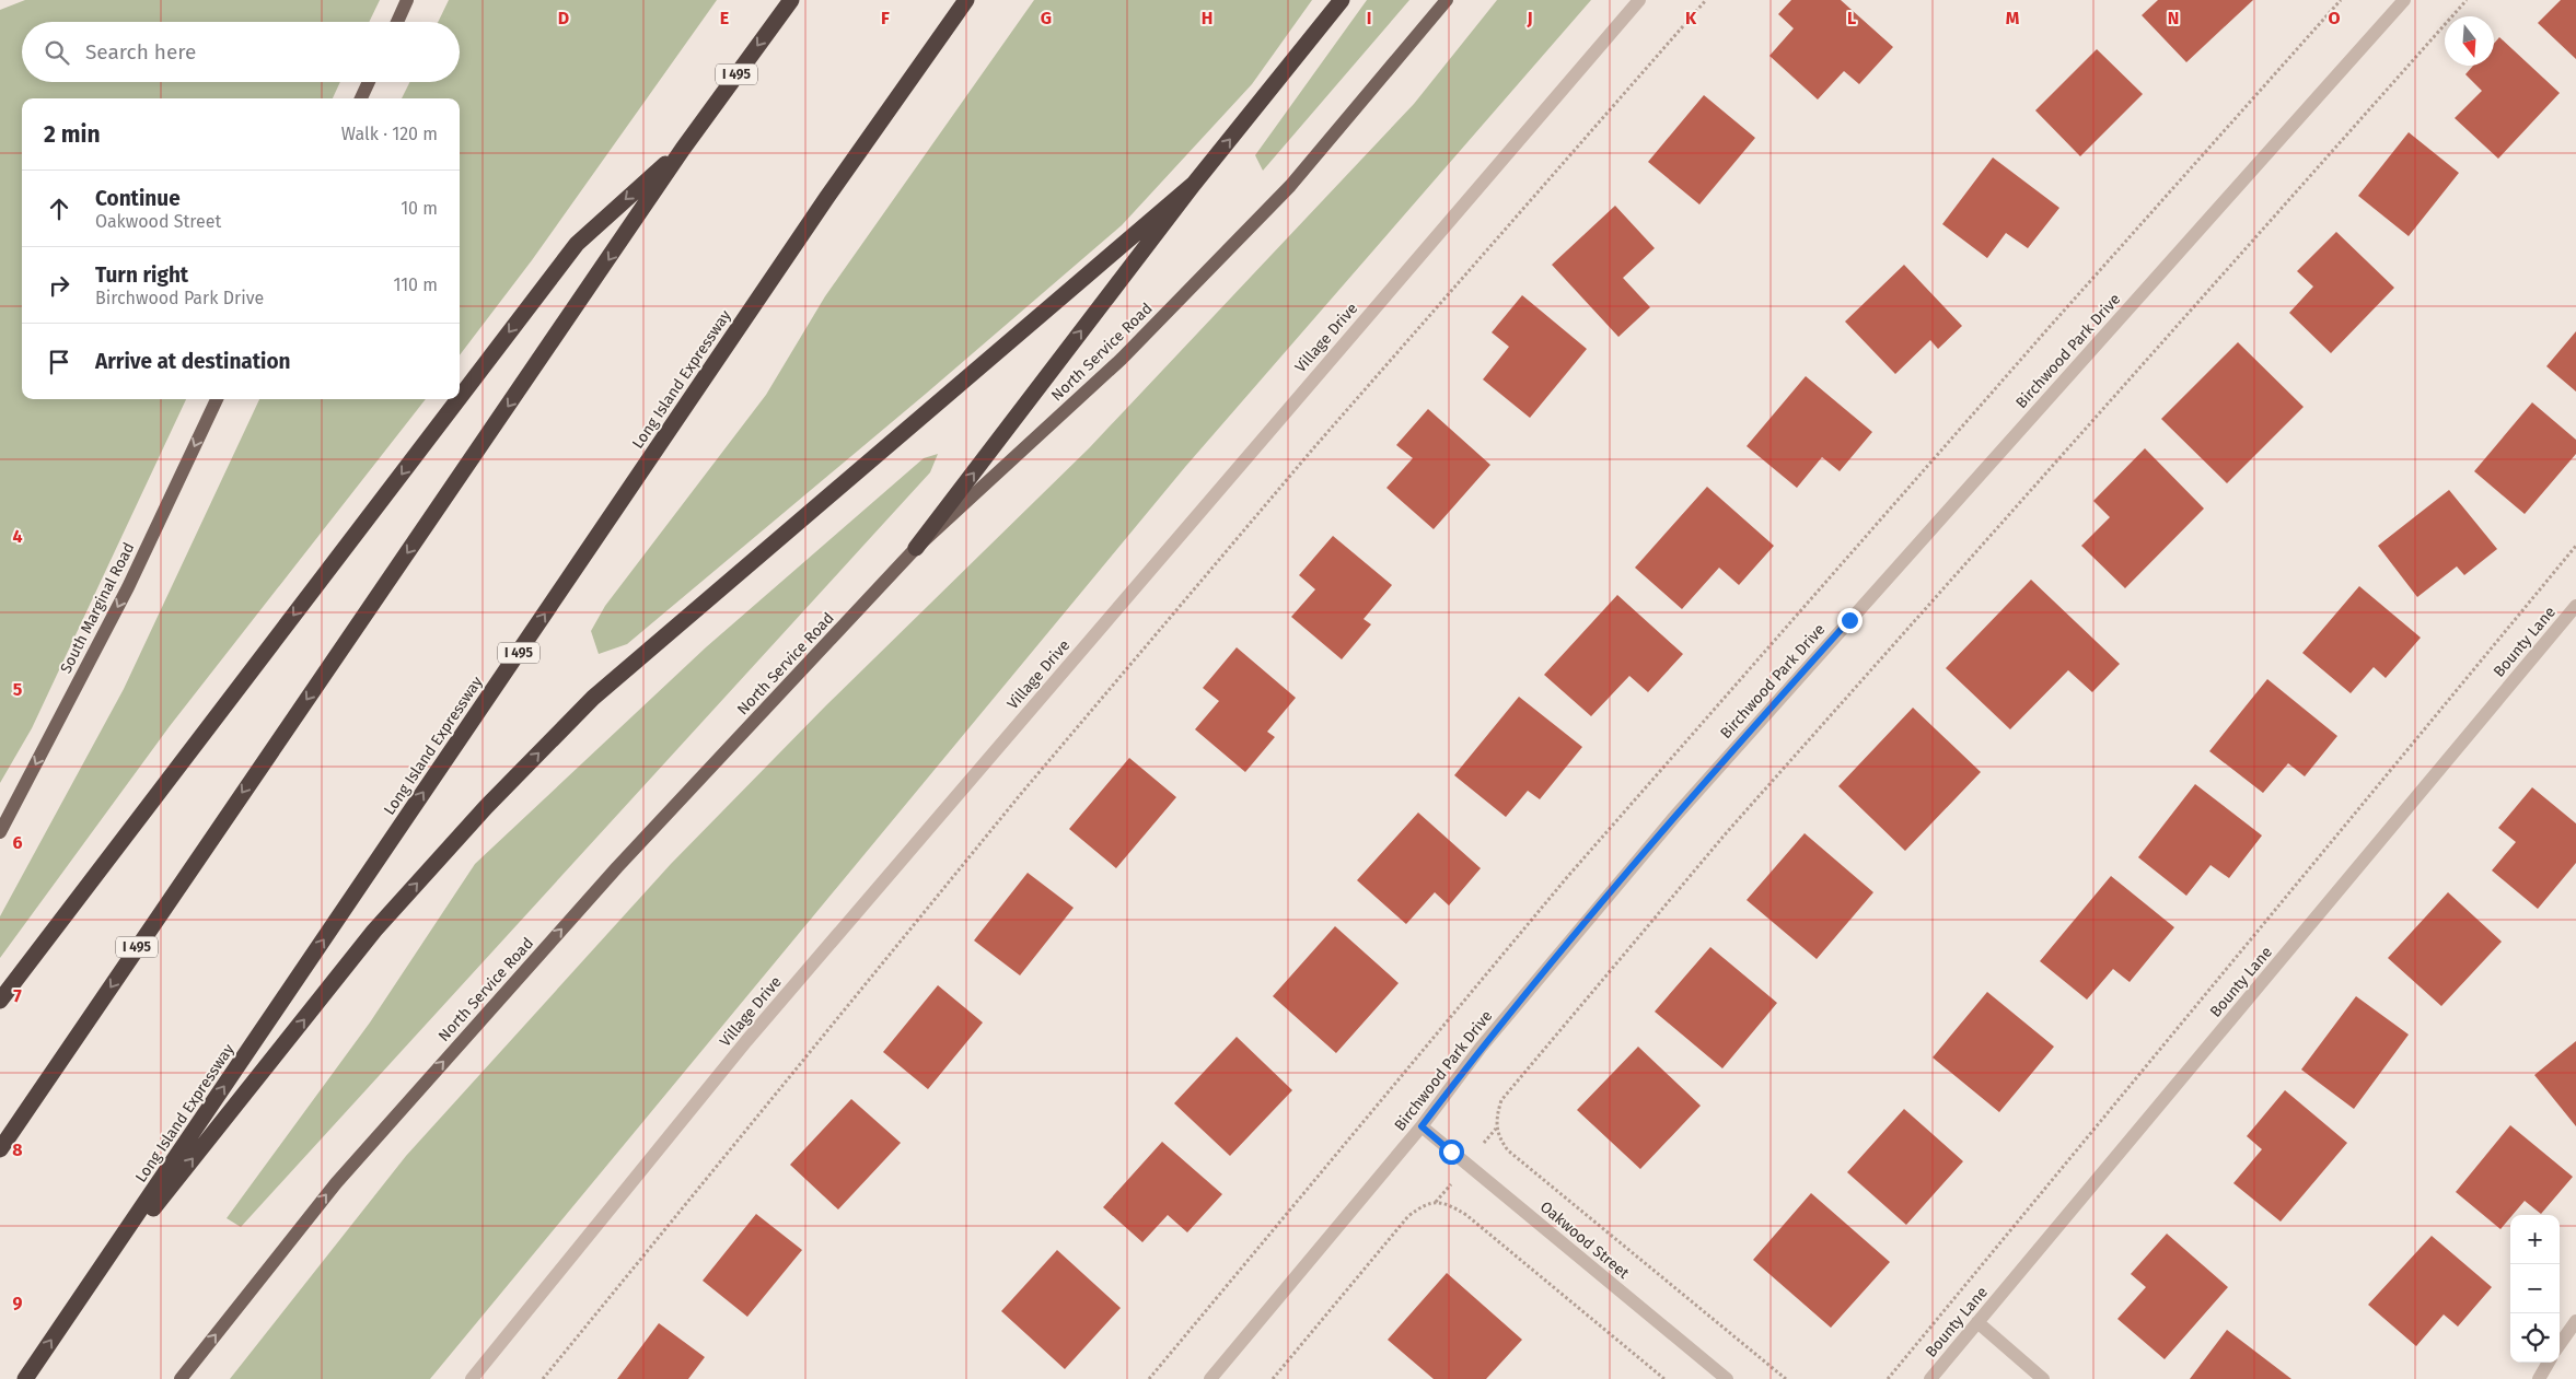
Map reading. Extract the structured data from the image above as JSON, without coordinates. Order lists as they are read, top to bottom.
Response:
{
  "streets": {
    "highway": ["I 495", "Long Island Expressway"],
    "main road": ["North Service Road", "South Marginal Road"],
    "street": [
      "Village Drive",
      "Birchwood Park Drive",
      "Bounty Lane",
      "Oakwood Street"
    ]
  },
  "crossings": [
    ["Birchwood Park Drive", "Oakwood Street"]
  ],
  "one_way": ["North Service Road", "South Marginal Road"],
  "north": "bottom",
  "page": {
    "search": "Search here",
    "heading": ["2 min", "Walk · 120 m"],
    "list": [
      ["Continue", "Oakwood Street", "10 m"],
      ["Turn right", "Birchwood Park Drive", "110 m"],
      "Arrive at destination"
    ],
    "map_buttons": ["+", "−"]
  },
  "grid": {
    "columns": [
      "D",
      "E",
      "F",
      "G",
      "H",
      "I",
      "J",
      "K",
      "L",
      "M",
      "N",
      "O"
    ],
    "rows": [
      "4",
      "5",
      "6",
      "7",
      "8",
      "9"
    ]
  }
}
